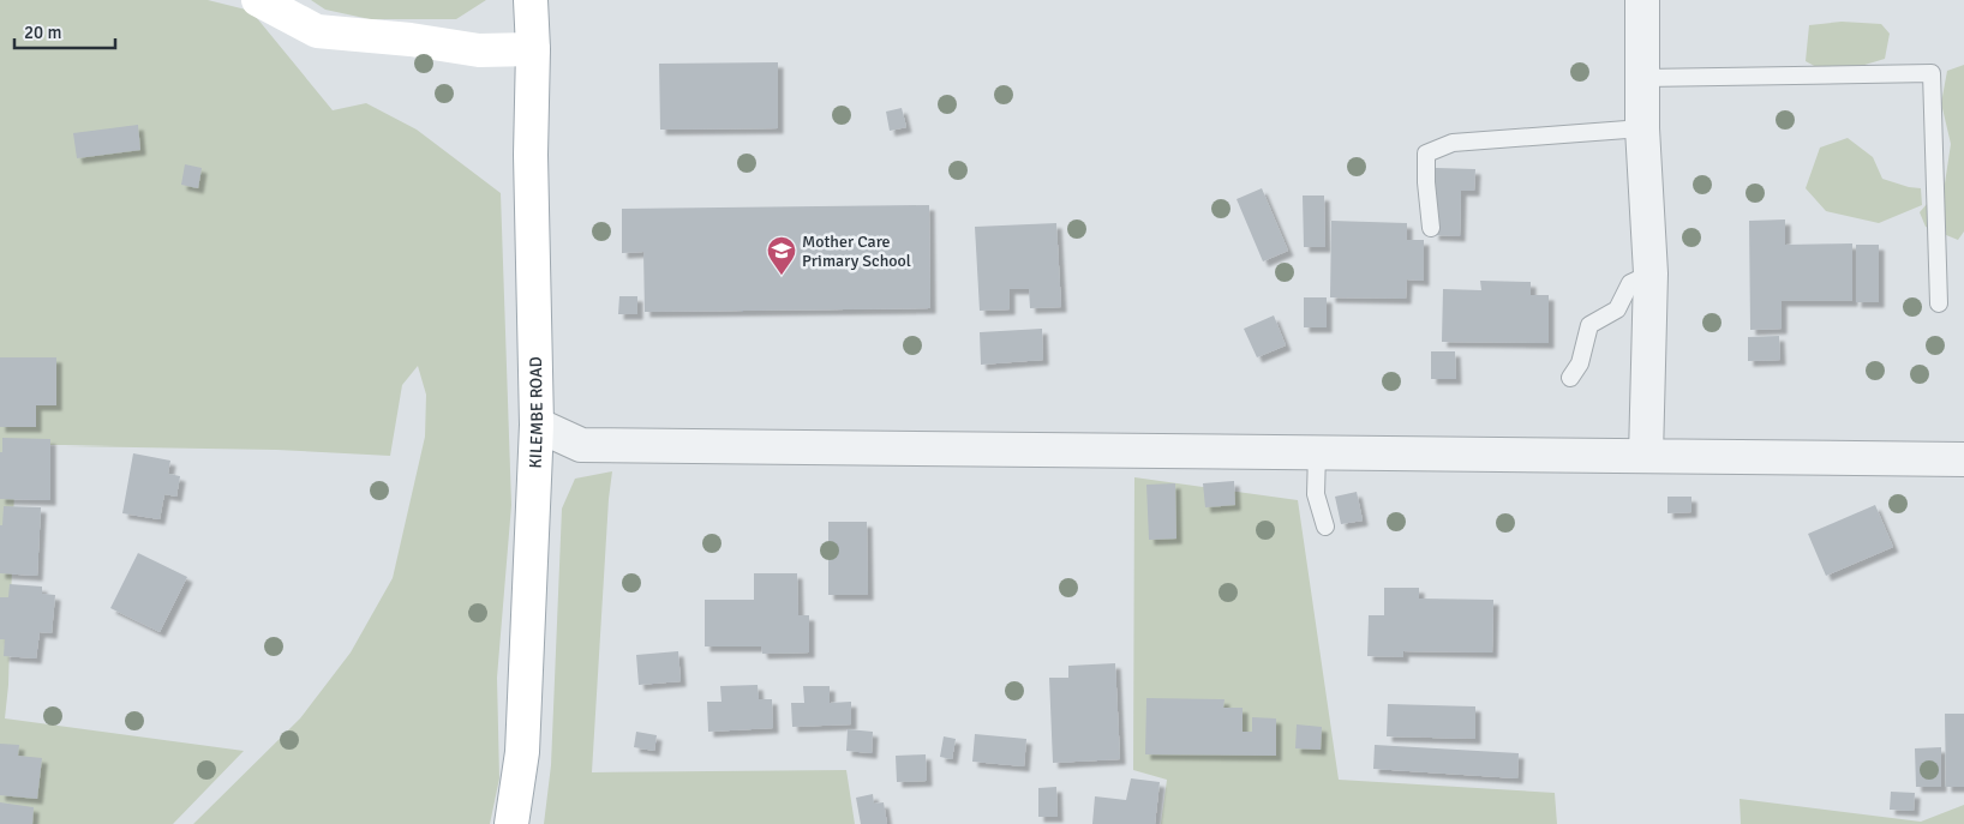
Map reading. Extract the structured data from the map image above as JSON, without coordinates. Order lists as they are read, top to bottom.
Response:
{
  "streets": {
    "main road": ["KILEMBE ROAD"]
  },
  "places": {
    "school or university": ["Mother Care Primary School"]
  },
  "scale_bar": "20 m"
}
